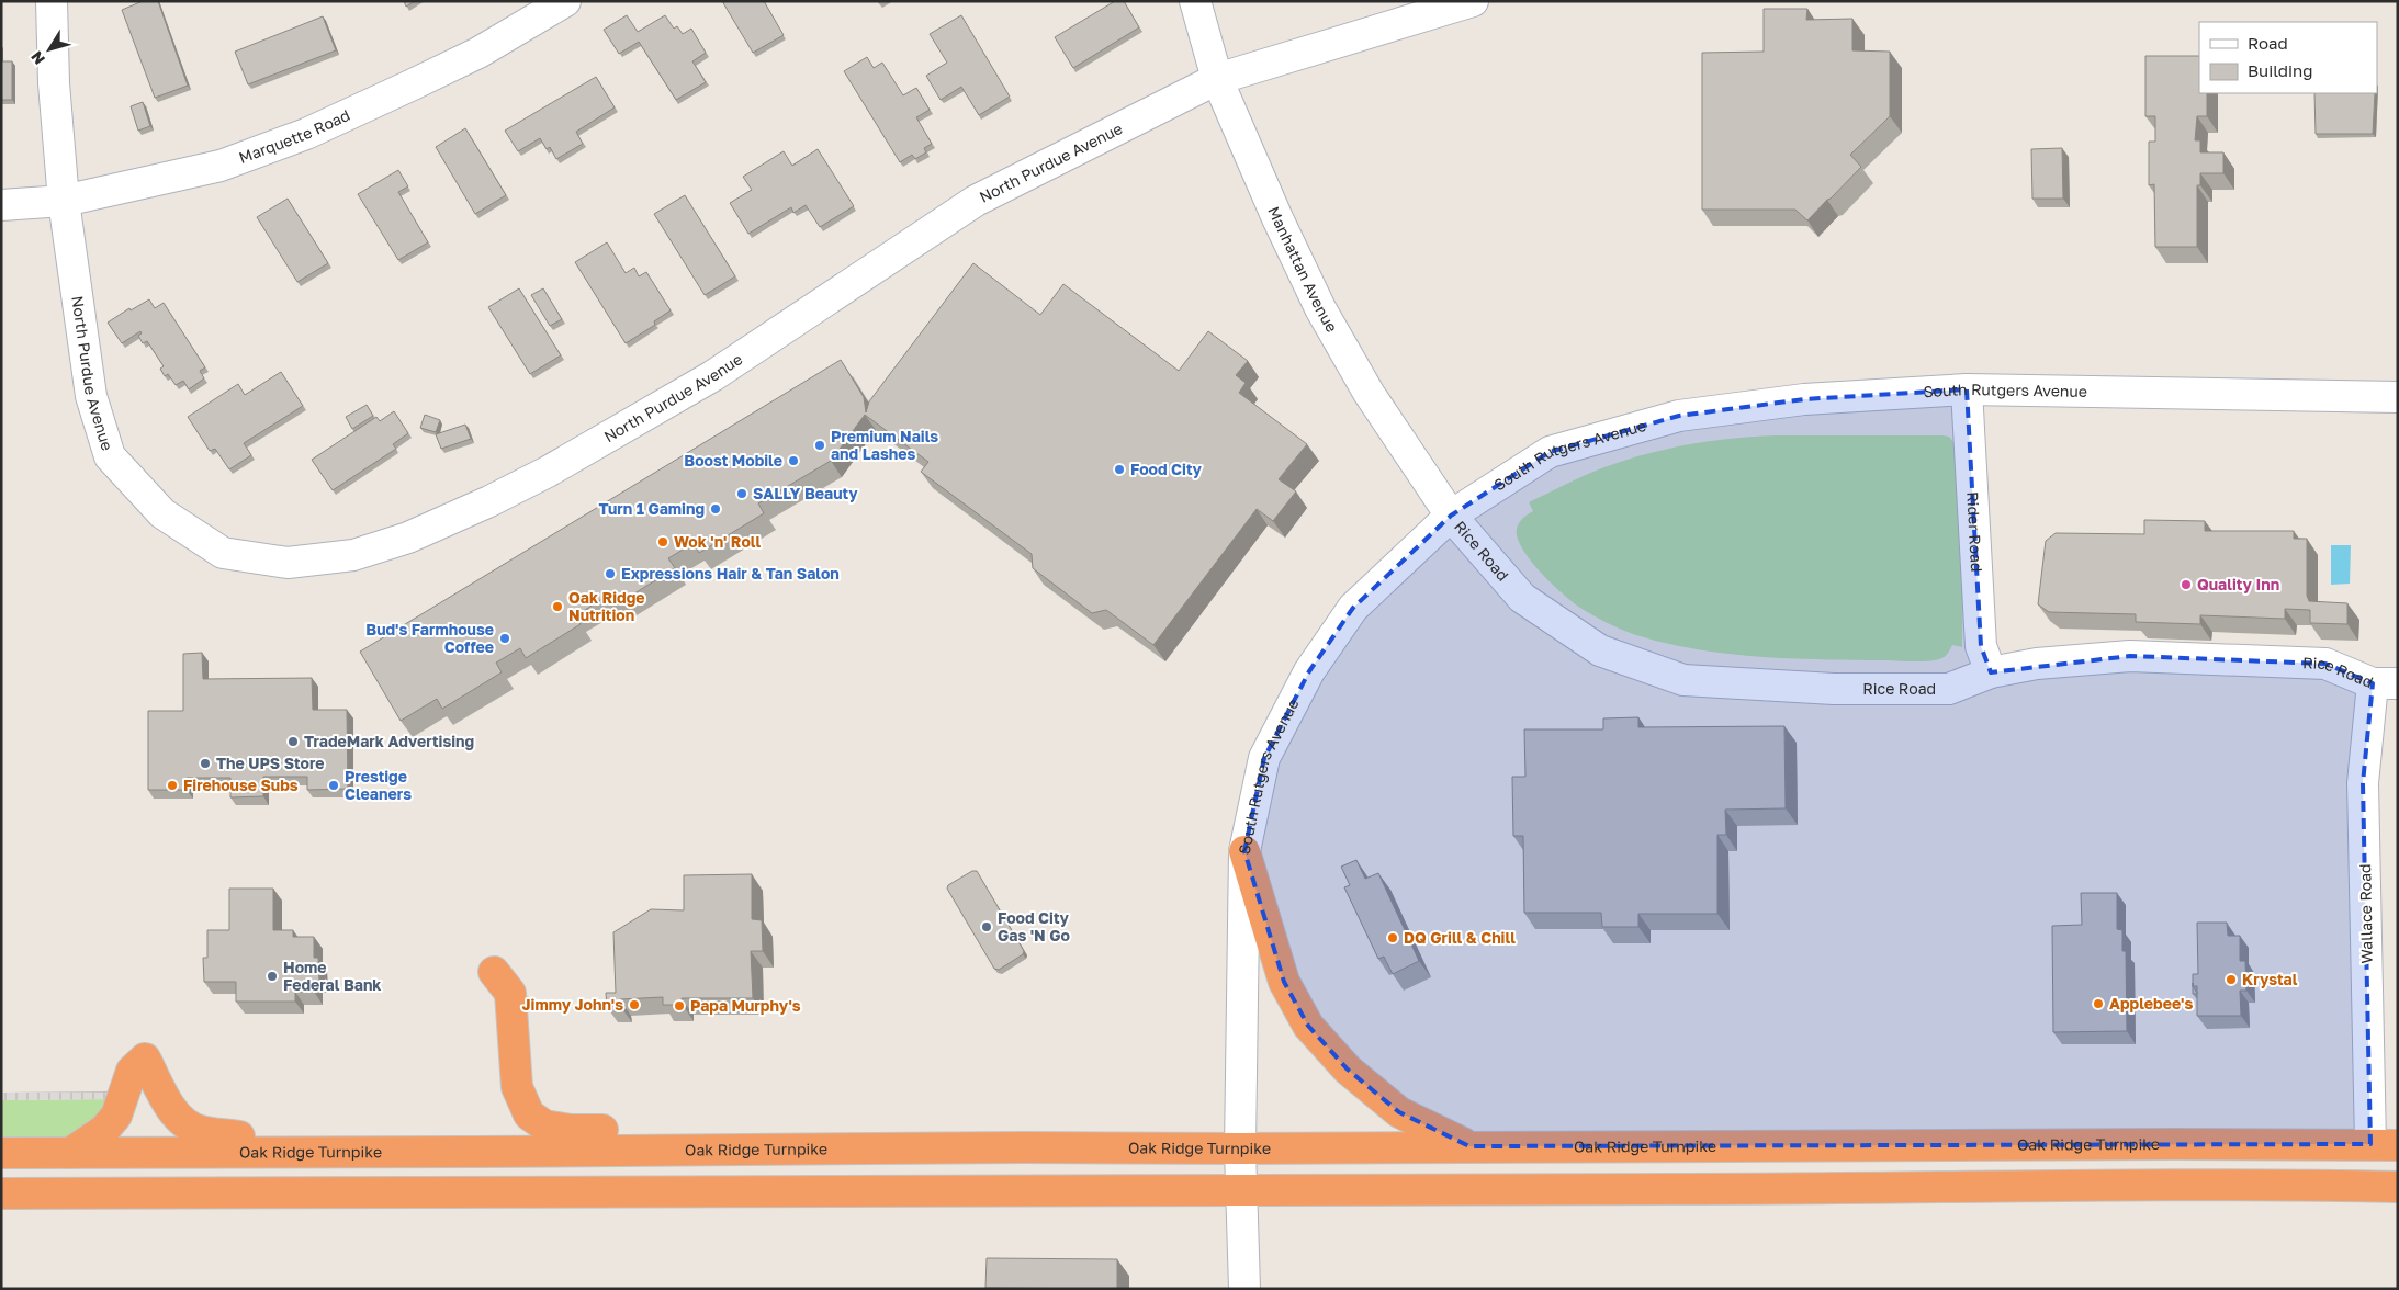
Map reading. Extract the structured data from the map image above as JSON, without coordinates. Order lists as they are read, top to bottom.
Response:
{
  "streets": {
    "highway": ["Oak Ridge Turnpike"],
    "street": [
      "Marquette Road",
      "North Purdue Avenue",
      "Manhattan Avenue",
      "South Rutgers Avenue",
      "Rider Road",
      "Rice Road",
      "Wallace Road"
    ]
  },
  "crossings": [
    ["Marquette Road", "North Purdue Avenue"],
    ["North Purdue Avenue", "Manhattan Avenue"],
    ["Manhattan Avenue", "South Rutgers Avenue"],
    ["Manhattan Avenue", "Rice Road"],
    ["South Rutgers Avenue", "Rider Road"],
    ["South Rutgers Avenue", "Rice Road"],
    ["South Rutgers Avenue", "Oak Ridge Turnpike"],
    ["Rider Road", "Rice Road"],
    ["Rice Road", "Wallace Road"],
    ["Wallace Road", "Oak Ridge Turnpike"]
  ],
  "places": [
    "Premium Nails and Lashes",
    "Boost Mobile",
    "Food City",
    "SALLY Beauty",
    "Turn 1 Gaming",
    "Wok 'n' Roll",
    "Expressions Hair & Tan Salon",
    "Quality Inn",
    "Oak Ridge Nutrition",
    "Bud's Farmhouse Coffee",
    "TradeMark Advertising",
    "The UPS Store",
    "Firehouse Subs",
    "Prestige Cleaners",
    "Food City Gas 'N Go",
    "DQ Grill & Chill",
    "Home Federal Bank",
    "Krystal",
    "Applebee's",
    "Jimmy John's",
    "Papa Murphy's"
  ],
  "legend": ["Road", "Building"],
  "north": "bottom left"
}
